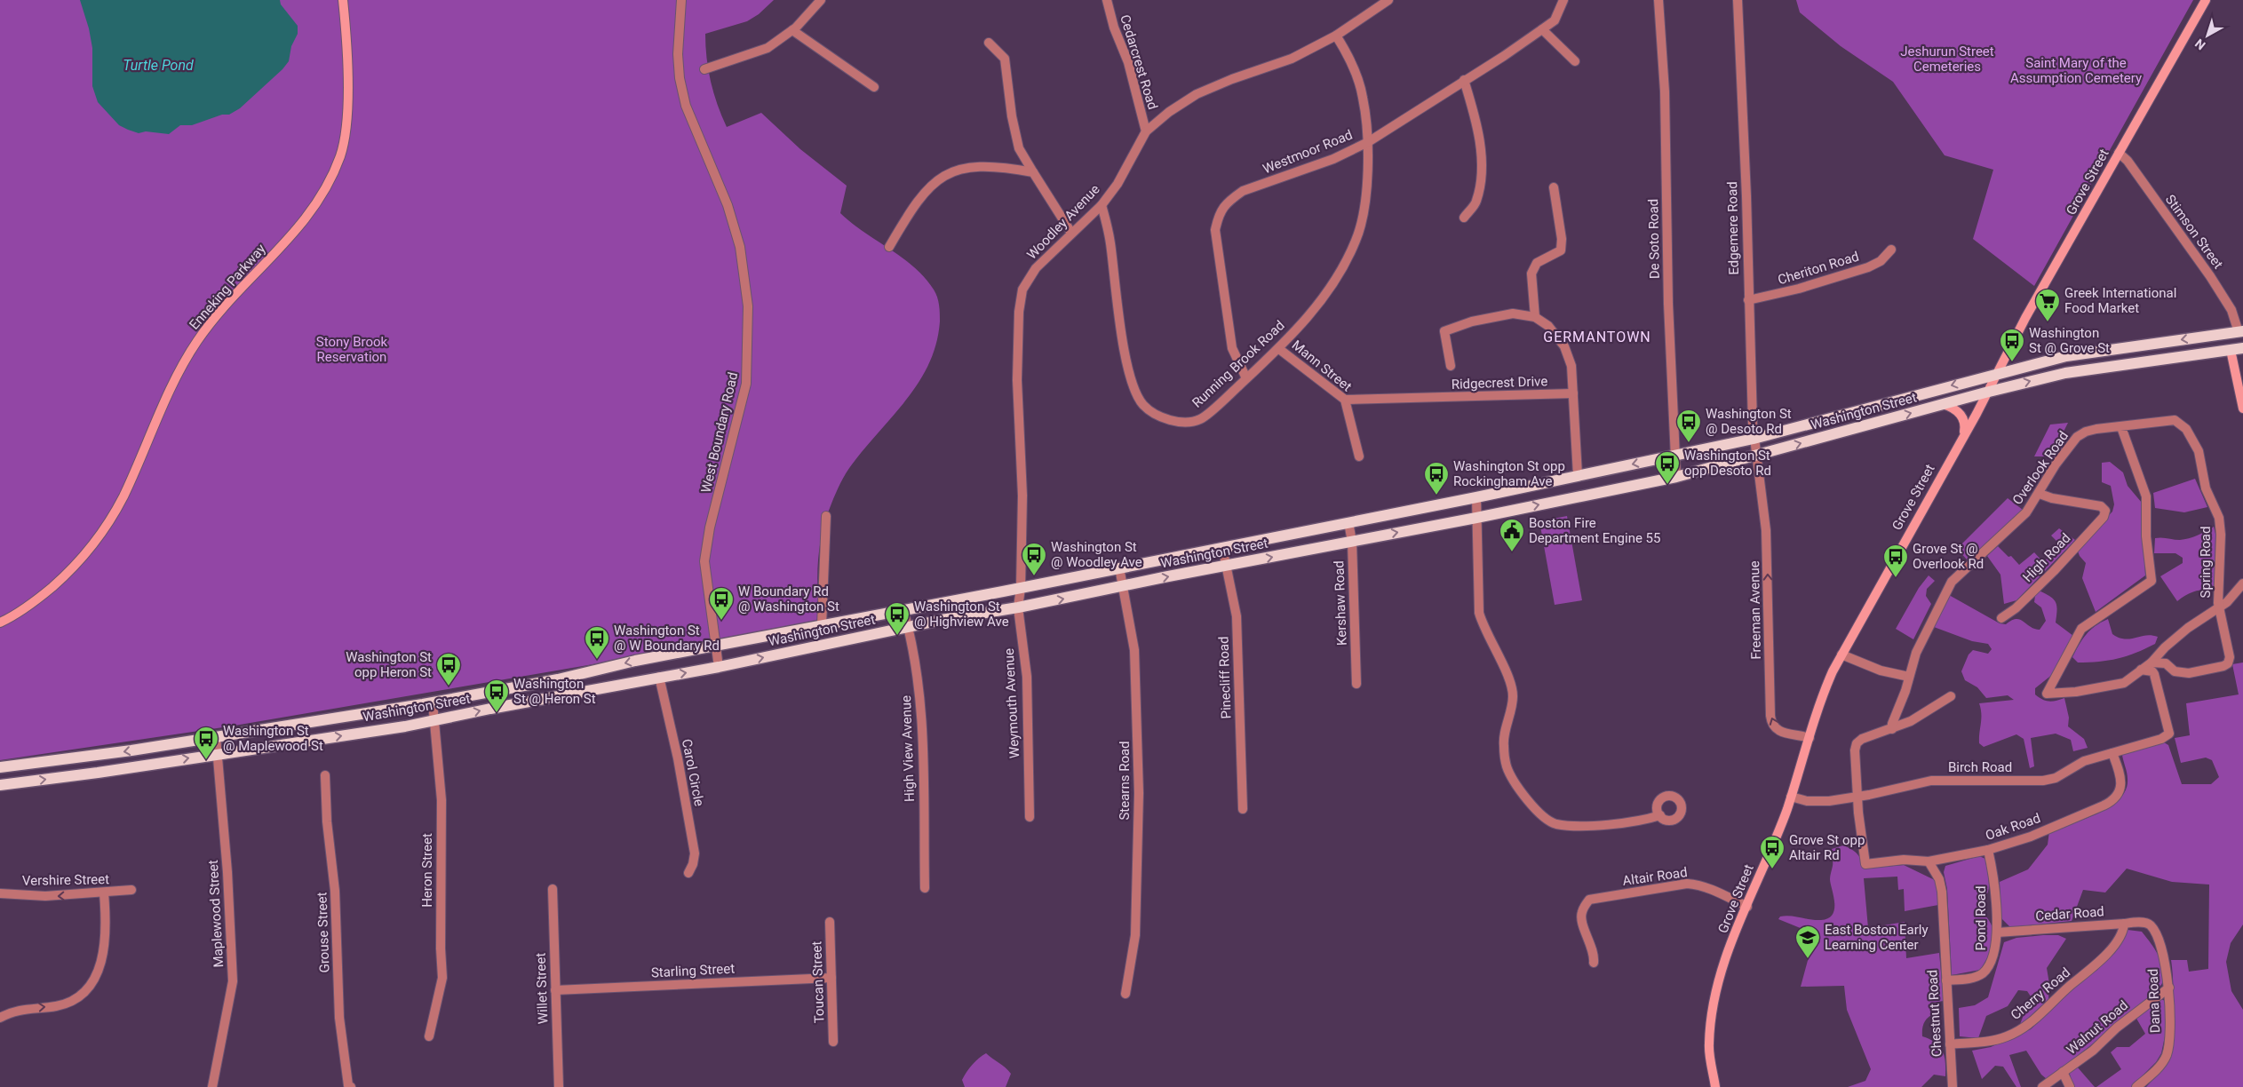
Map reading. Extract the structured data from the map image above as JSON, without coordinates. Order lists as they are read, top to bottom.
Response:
{
  "streets": {
    "main road": ["Grove Street", "Enneking Parkway", "Washington Street"],
    "street": [
      "Cedarcrest Road",
      "Westmoor Road",
      "Woodley Avenue",
      "Edgemere Road",
      "Stimson Street",
      "De Soto Road",
      "Cheriton Road",
      "Running Brook Road",
      "Mann Street",
      "Ridgecrest Drive",
      "West Boundary Road",
      "Overlook Road",
      "High Road",
      "Spring Road",
      "Kershaw Road",
      "Freeman Avenue",
      "Pinecliff Road",
      "Weymouth Avenue",
      "High View Avenue",
      "Birch Road",
      "Carol Circle",
      "Stearns Road",
      "Oak Road",
      "Heron Street",
      "Altair Road",
      "Vershire Street",
      "Maplewood Street",
      "Cedar Road",
      "Pond Road",
      "Grouse Street",
      "Starling Street",
      "Toucan Street",
      "Willet Street",
      "Cherry Road",
      "Dana Road",
      "Chestnut Road",
      "Walnut Road"
    ]
  },
  "crossings": [
    ["Cedarcrest Road", "Woodley Avenue"],
    ["Westmoor Road", "Running Brook Road"],
    ["Grove Street", "Stimson Street"],
    ["Grove Street", "Washington Street"],
    ["Grove Street", "Freeman Avenue"],
    ["Grove Street", "Birch Road"],
    ["Grove Street", "Altair Road"],
    ["Woodley Avenue", "Running Brook Road"],
    ["Woodley Avenue", "Washington Street"],
    ["Woodley Avenue", "Weymouth Avenue"],
    ["Edgemere Road", "Cheriton Road"],
    ["Edgemere Road", "Washington Street"],
    ["Edgemere Road", "Freeman Avenue"],
    ["Stimson Street", "Washington Street"],
    ["De Soto Road", "Washington Street"],
    ["Running Brook Road", "Mann Street"],
    ["Mann Street", "Ridgecrest Drive"],
    ["Washington Street", "West Boundary Road"],
    ["Washington Street", "Kershaw Road"],
    ["Washington Street", "Freeman Avenue"],
    ["Washington Street", "Pinecliff Road"],
    ["Washington Street", "Weymouth Avenue"],
    ["Washington Street", "High View Avenue"],
    ["Washington Street", "Carol Circle"],
    ["Washington Street", "Stearns Road"],
    ["Washington Street", "Heron Street"],
    ["Washington Street", "Maplewood Street"],
    ["Overlook Road", "High Road"],
    ["Overlook Road", "Spring Road"],
    ["Birch Road", "Oak Road"],
    ["Oak Road", "Pond Road"],
    ["Oak Road", "Chestnut Road"],
    ["Cedar Road", "Pond Road"],
    ["Cedar Road", "Cherry Road"],
    ["Cedar Road", "Dana Road"],
    ["Pond Road", "Chestnut Road"],
    ["Starling Street", "Toucan Street"],
    ["Starling Street", "Willet Street"],
    ["Cherry Road", "Chestnut Road"],
    ["Dana Road", "Walnut Road"]
  ],
  "one_way": ["Freeman Avenue", "Vershire Street"],
  "districts": ["GERMANTOWN"],
  "water": ["Turtle Pond"],
  "parks": ["Jeshurun Street Cemeteries", "Saint Mary of the Assumption Cemetery", "Stony Brook Reservation"],
  "places": {
    "supermarket": ["Greek International Food Market"],
    "bus stop": [
      "Washington St @ Grove St",
      "Washington St @ Desoto Rd",
      "Washington St opp Desoto Rd",
      "Washington St opp Rockingham Ave",
      "Washington St @ Woodley Ave",
      "Grove St @ Overlook Rd",
      "W Boundary Rd @ Washington St",
      "Washington St @ Highview Ave",
      "Washington St @ W Boundary Rd",
      "Washington St opp Heron St",
      "Washington St @ Heron St",
      "Washington St @ Maplewood St",
      "Grove St opp Altair Rd"
    ],
    "public building": ["Boston Fire Department Engine 55"],
    "school or university": ["East Boston Early Learning Center"]
  },
  "north": "bottom left"
}
